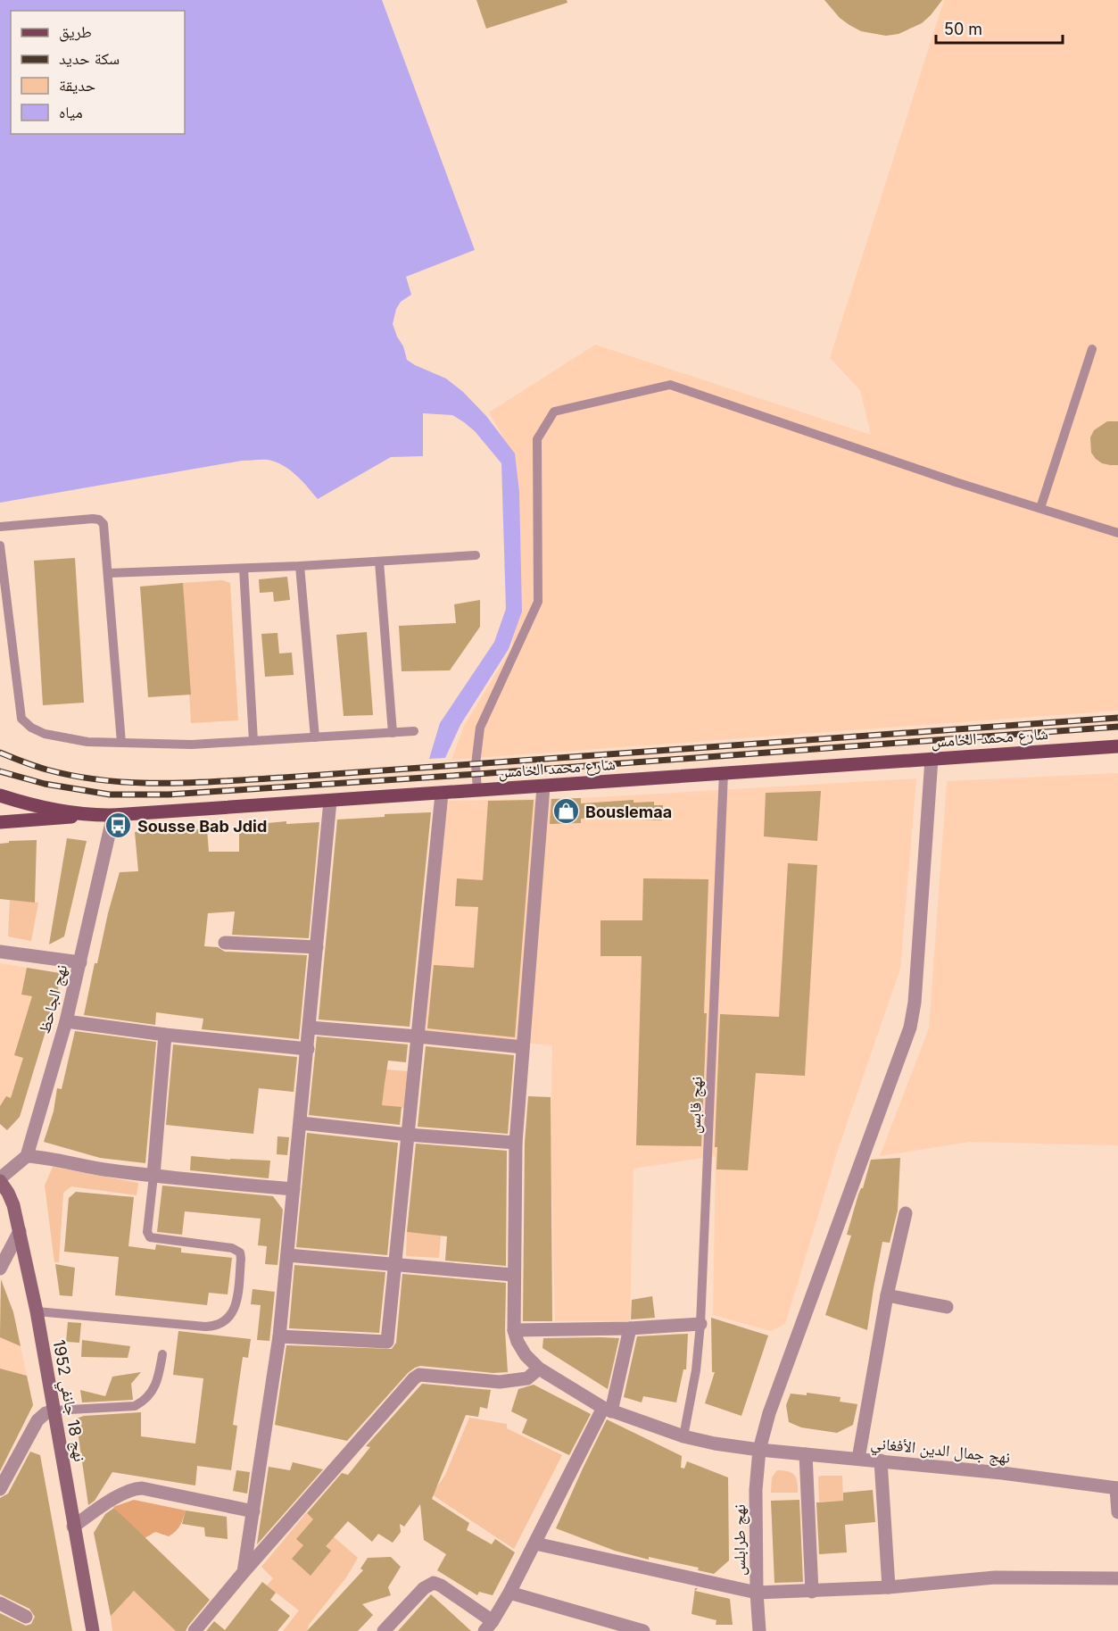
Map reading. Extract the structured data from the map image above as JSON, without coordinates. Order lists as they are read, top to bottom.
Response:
{
  "streets": {
    "main road": ["شارع محمد الخامس", "نهج 18 جانفي 1952"],
    "street": ["نهج الجاحظ", "نهج جمال الدين الأفغاني", "نهج طرابلس"],
    "lane": ["نهج قابس"]
  },
  "crossings": [
    ["شارع محمد الخامس", "نهج الجاحظ"],
    ["شارع محمد الخامس", "نهج قابس"],
    ["شارع محمد الخامس", "نهج طرابلس"],
    ["نهج قابس", "نهج جمال الدين الأفغاني"],
    ["نهج جمال الدين الأفغاني", "نهج طرابلس"]
  ],
  "places": {
    "shop": ["Bouslemaa"],
    "bus stop": ["Sousse Bab Jdid"]
  },
  "legend": [
    "طريق",
    "سكة حديد",
    "حديقة",
    "مياه"
  ],
  "scale_bar": "50 m"
}
